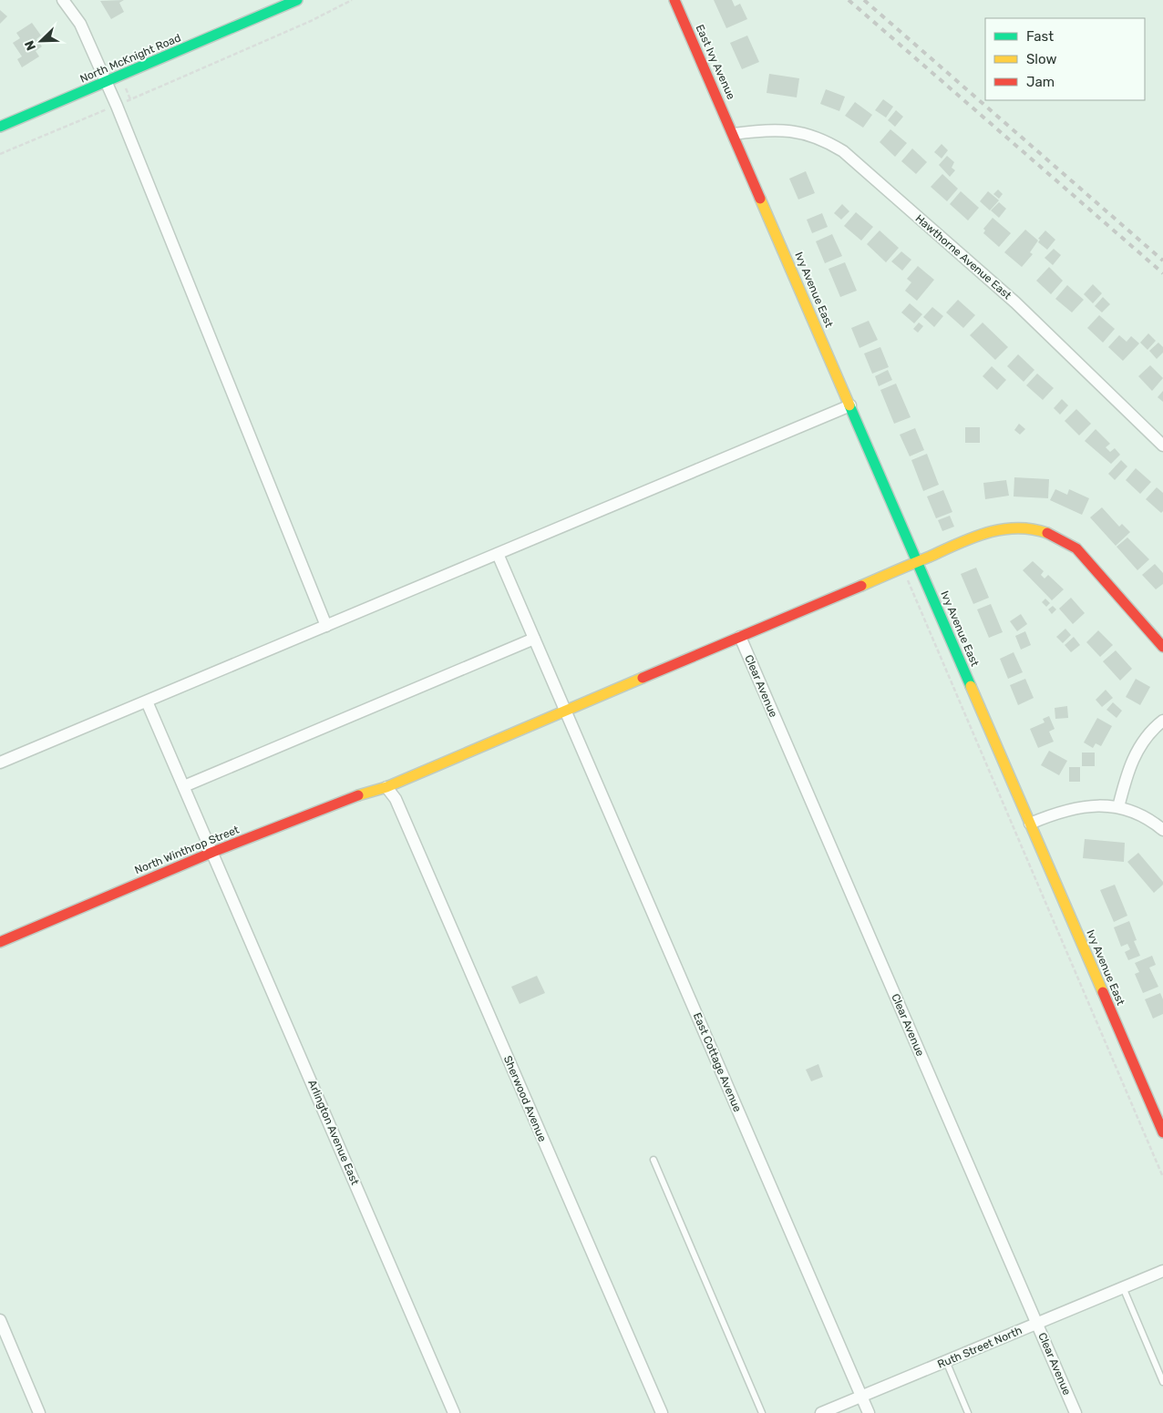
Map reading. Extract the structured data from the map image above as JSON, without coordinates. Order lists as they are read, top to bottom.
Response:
{
  "streets": {
    "street": [
      "North McKnight Road",
      "East Ivy Avenue",
      "Hawthorne Avenue East",
      "Ivy Avenue East",
      "Clear Avenue",
      "North Winthrop Street",
      "East Cottage Avenue",
      "Sherwood Avenue",
      "Arlington Avenue East",
      "Ruth Street North"
    ]
  },
  "crossings": [
    ["East Ivy Avenue", "Hawthorne Avenue East"],
    ["East Ivy Avenue", "Ivy Avenue East"],
    ["Hawthorne Avenue East", "Ivy Avenue East"],
    ["Ivy Avenue East", "North Winthrop Street"],
    ["Clear Avenue", "North Winthrop Street"],
    ["Clear Avenue", "Ruth Street North"],
    ["North Winthrop Street", "East Cottage Avenue"],
    ["North Winthrop Street", "Sherwood Avenue"],
    ["North Winthrop Street", "Arlington Avenue East"],
    ["East Cottage Avenue", "Ruth Street North"]
  ],
  "legend": ["Fast", "Slow", "Jam"],
  "north": "bottom left"
}
